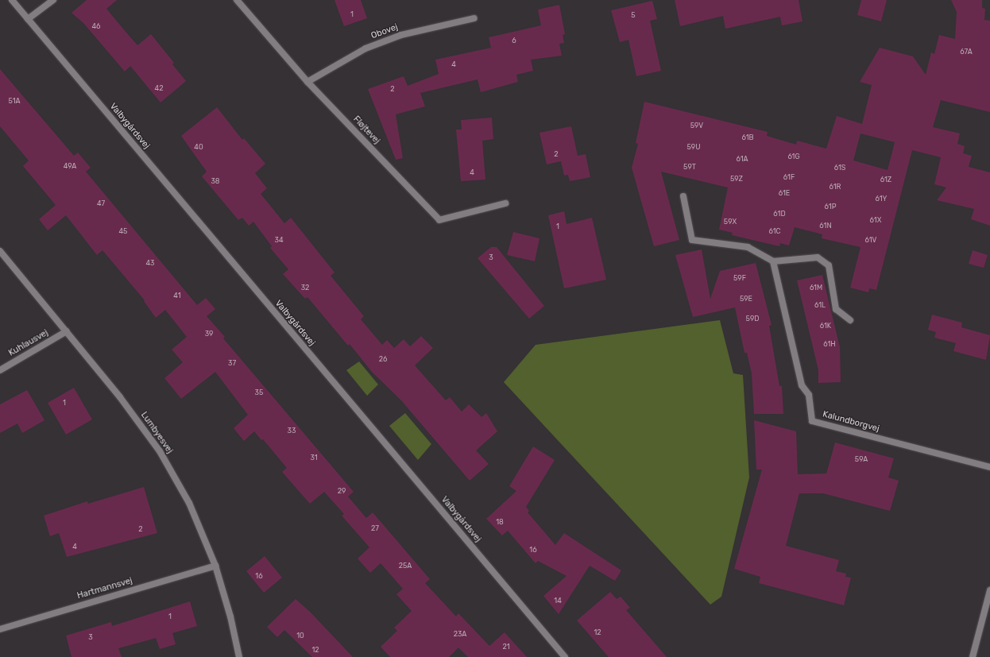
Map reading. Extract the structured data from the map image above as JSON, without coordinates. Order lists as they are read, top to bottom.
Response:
{
  "streets": {
    "street": [
      "Obovej",
      "Valbygårdsvej",
      "Fløjtevej",
      "Kuhlausvej",
      "Kalundborgvej",
      "Lumbyesvej",
      "Hartmannsvej"
    ]
  },
  "crossings": [
    ["Obovej", "Fløjtevej"],
    ["Kuhlausvej", "Lumbyesvej"],
    ["Lumbyesvej", "Hartmannsvej"]
  ],
  "house_numbers": [
    "1",
    "5",
    "46",
    "6",
    "67A",
    "4",
    "42",
    "2",
    "51A",
    "59V",
    "61B",
    "40",
    "59U",
    "2",
    "61G",
    "61A",
    "49A",
    "59T",
    "61S",
    "4",
    "61F",
    "59Z",
    "61Z",
    "38",
    "61R",
    "61E",
    "61Y",
    "47",
    "61P",
    "61D",
    "61X",
    "59X",
    "61N",
    "1",
    "45",
    "61C",
    "34",
    "61V",
    "3",
    "43",
    "59F",
    "32",
    "61M",
    "41",
    "59E",
    "61L",
    "59D",
    "61K",
    "39",
    "61H",
    "26",
    "37",
    "35",
    "1",
    "33",
    "31",
    "59A",
    "29",
    "18",
    "27",
    "2",
    "4",
    "16",
    "25A",
    "16",
    "14",
    "1",
    "12",
    "23A",
    "10",
    "3",
    "21",
    "12"
  ]
}
